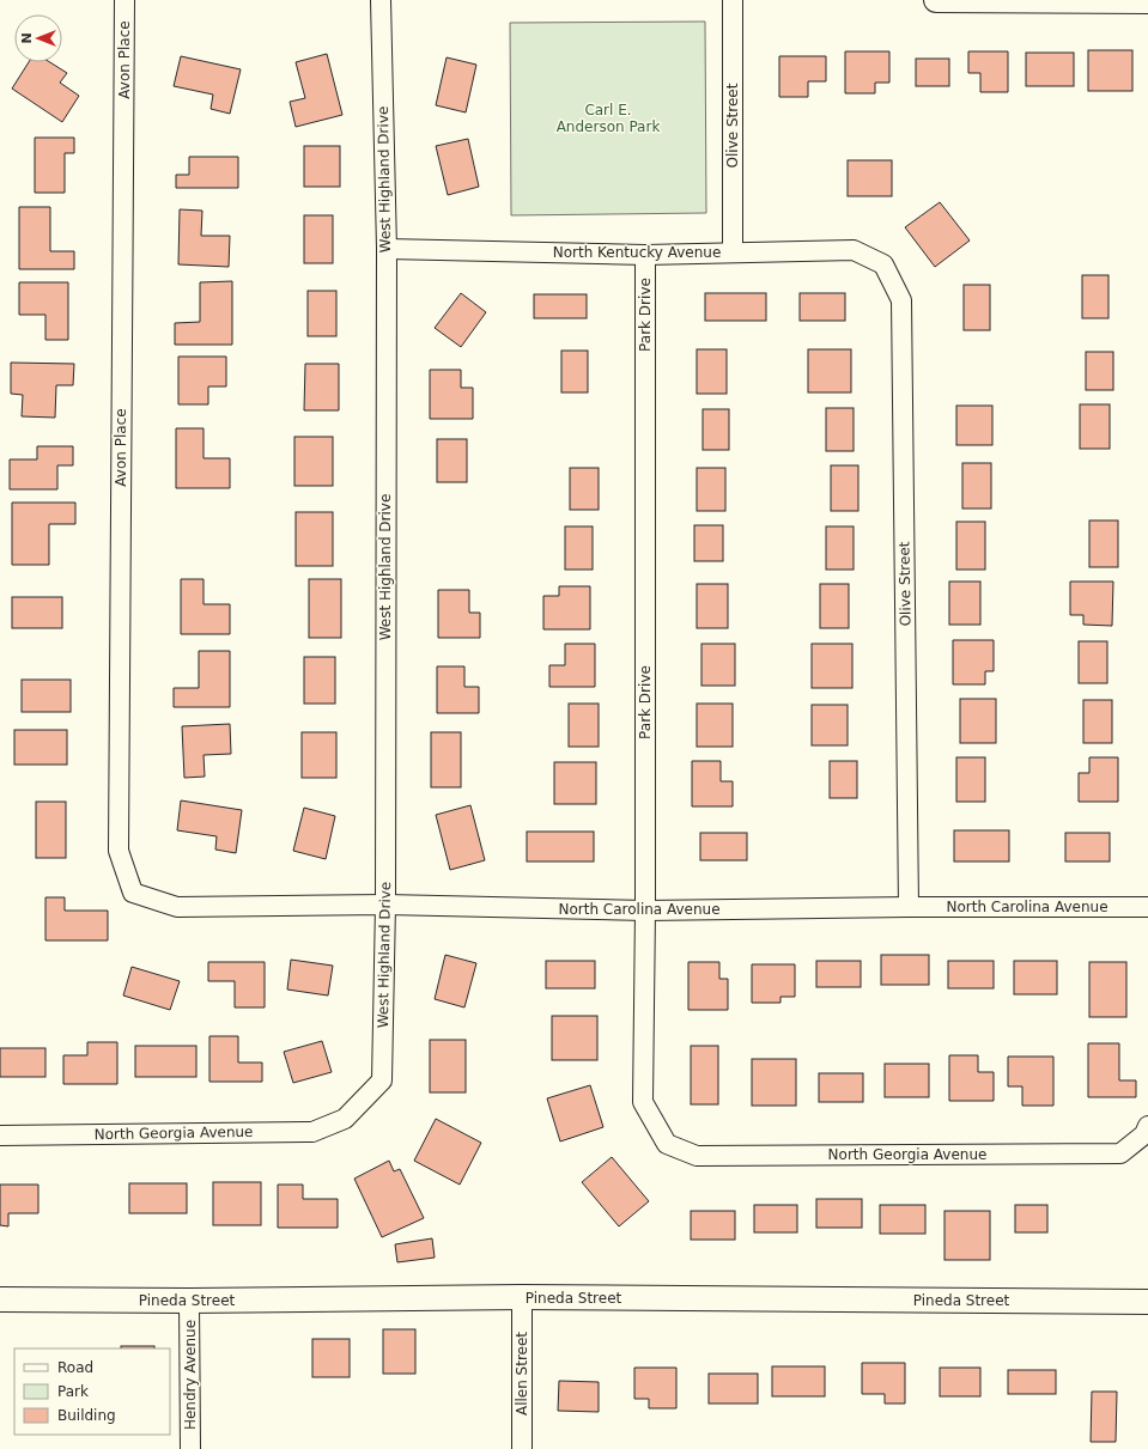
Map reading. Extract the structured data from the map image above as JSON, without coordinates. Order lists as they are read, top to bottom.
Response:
{
  "streets": {
    "street": [
      "Avon Place",
      "Olive Street",
      "West Highland Drive",
      "North Kentucky Avenue",
      "Park Drive",
      "North Carolina Avenue",
      "North Georgia Avenue",
      "Pineda Street",
      "Allen Street",
      "Hendry Avenue"
    ]
  },
  "crossings": [
    ["Avon Place", "North Carolina Avenue"],
    ["Olive Street", "North Kentucky Avenue"],
    ["Olive Street", "North Carolina Avenue"],
    ["West Highland Drive", "North Kentucky Avenue"],
    ["West Highland Drive", "North Carolina Avenue"],
    ["West Highland Drive", "North Georgia Avenue"],
    ["North Kentucky Avenue", "Park Drive"],
    ["Park Drive", "North Carolina Avenue"],
    ["Park Drive", "North Georgia Avenue"],
    ["Pineda Street", "Allen Street"],
    ["Pineda Street", "Hendry Avenue"]
  ],
  "parks": ["Carl E. Anderson Park"],
  "legend": ["Road", "Park", "Building"],
  "north": "left"
}
